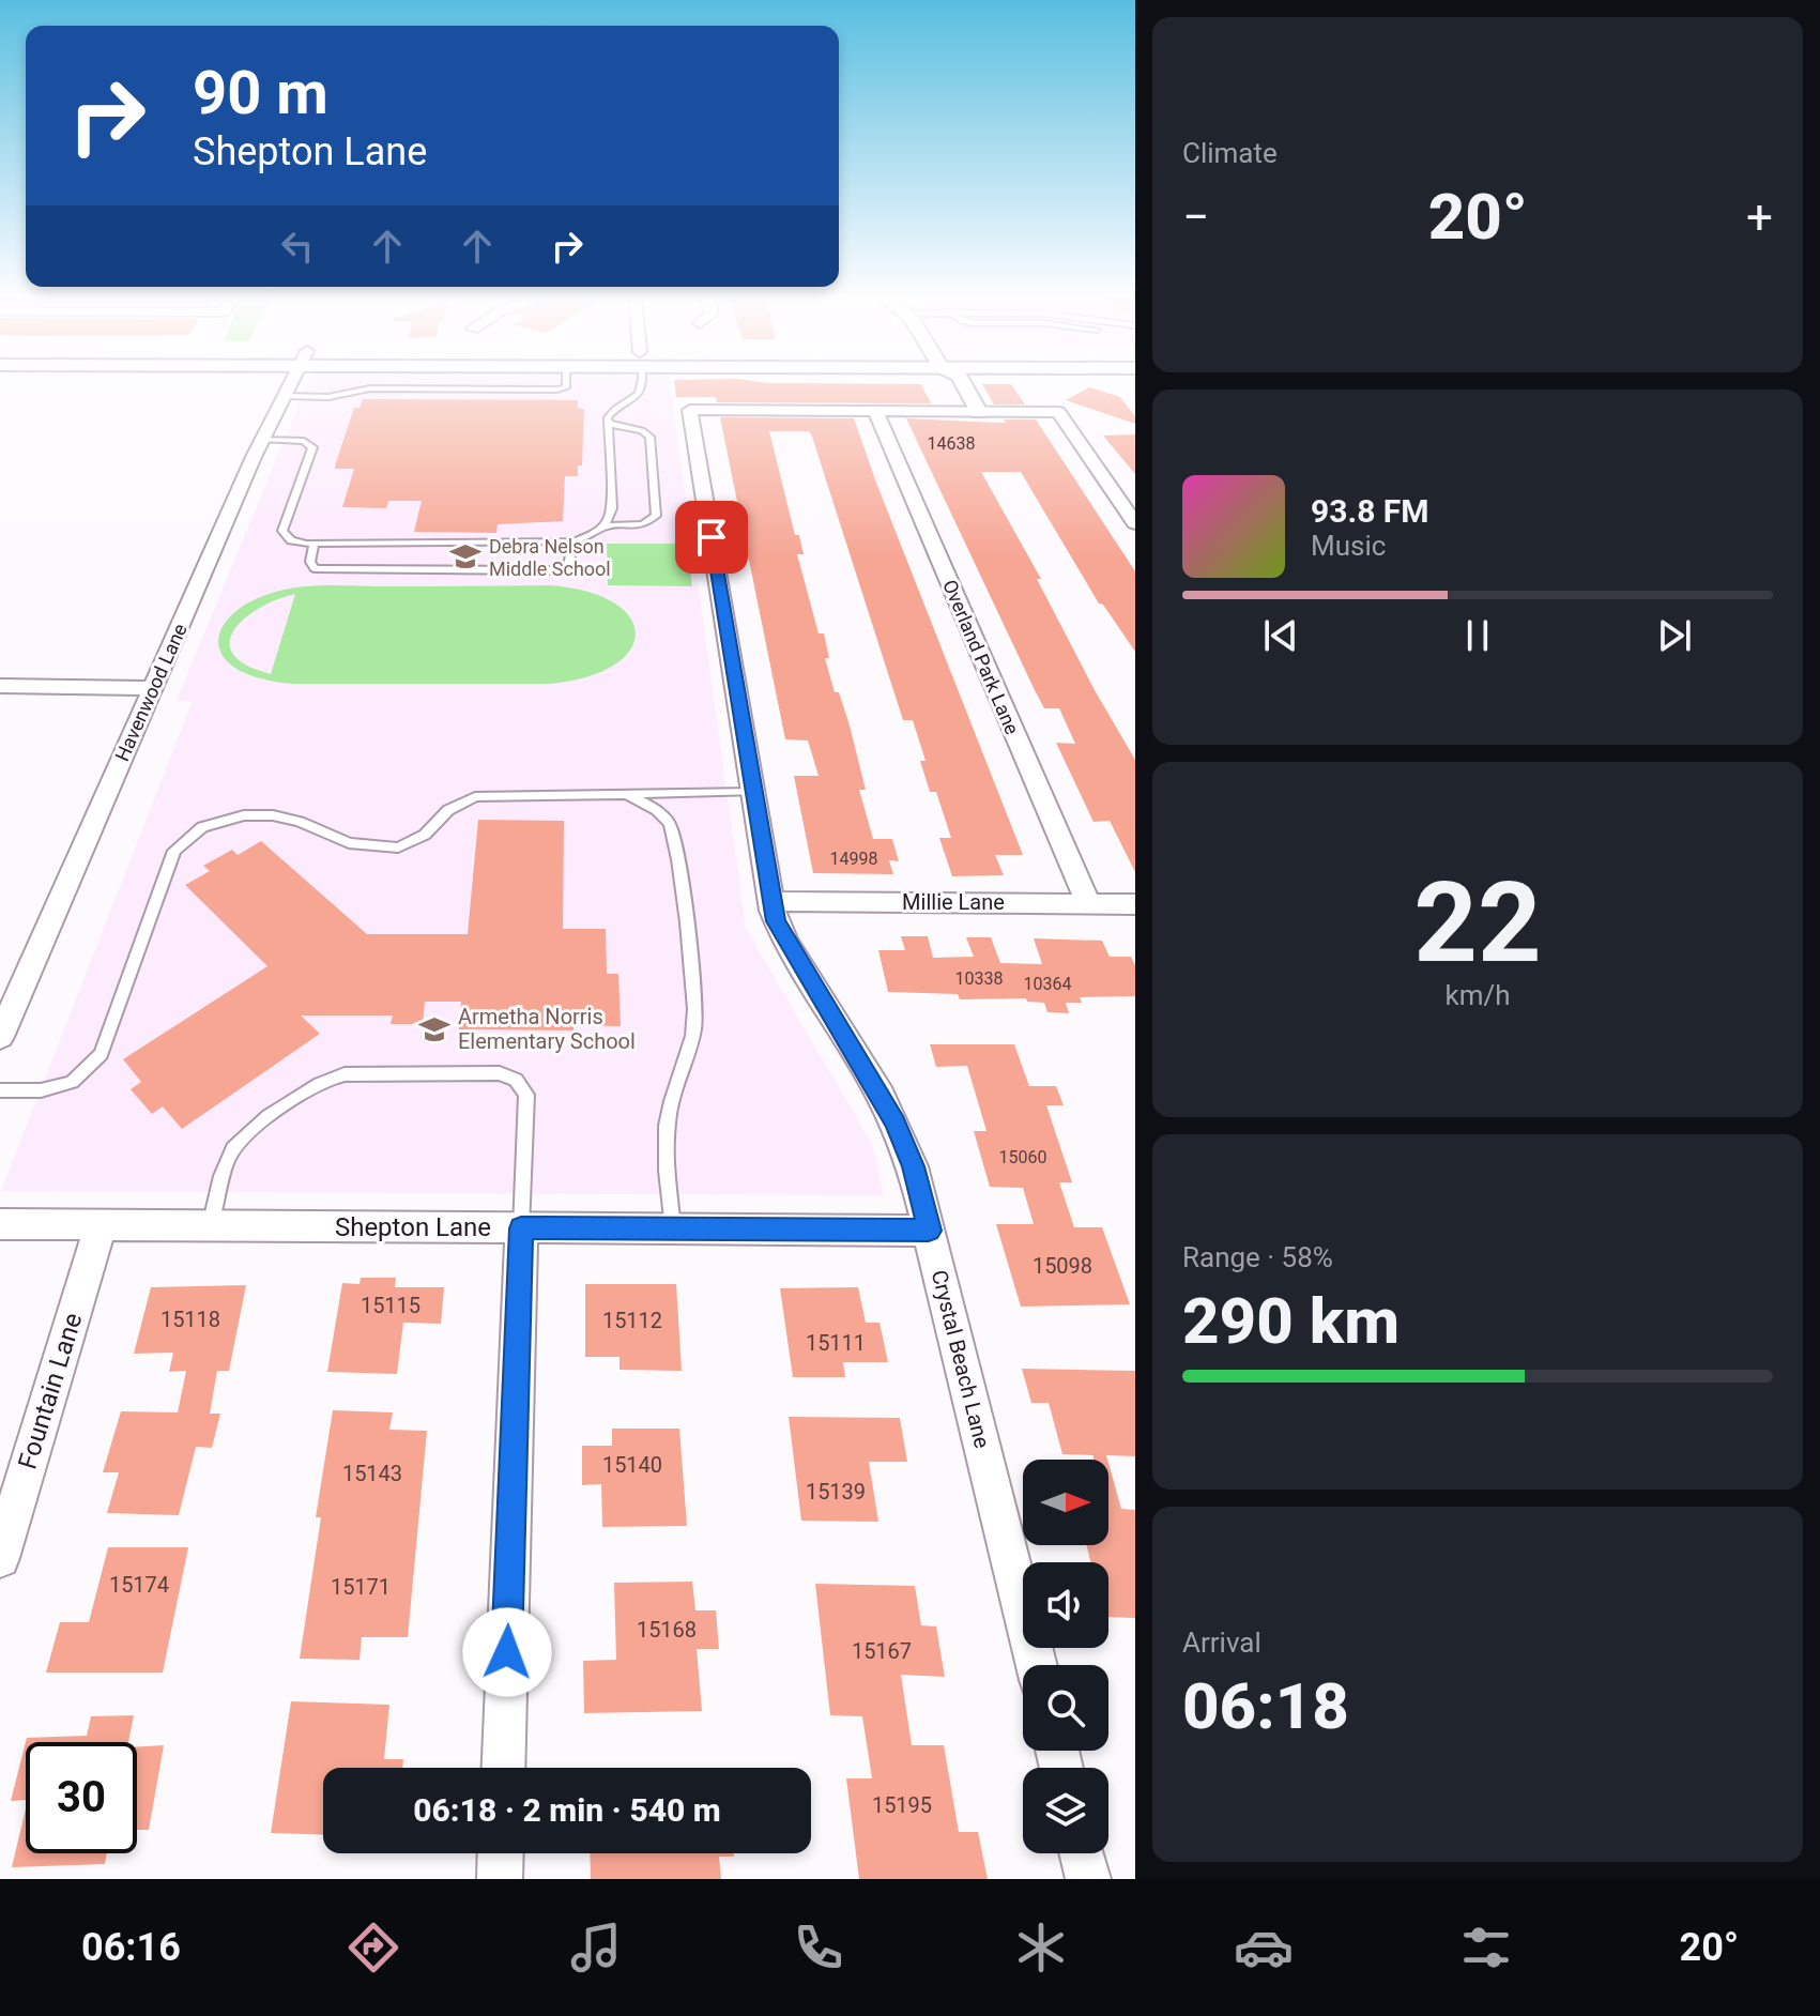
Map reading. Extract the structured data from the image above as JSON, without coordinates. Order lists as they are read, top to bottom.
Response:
{
  "streets": {
    "street": [
      "Overland Park Lane",
      "Havenwood Lane",
      "Millie Lane",
      "Shepton Lane",
      "Crystal Beach Lane",
      "Fountain Lane"
    ]
  },
  "crossings": [
    ["Overland Park Lane", "Millie Lane"],
    ["Overland Park Lane", "Crystal Beach Lane"],
    ["Millie Lane", "Crystal Beach Lane"],
    ["Shepton Lane", "Crystal Beach Lane"],
    ["Shepton Lane", "Fountain Lane"]
  ],
  "places": {
    "school or university": ["Debra Nelson Middle School", "Armetha Norris Elementary School"]
  },
  "house_numbers": [
    "14638",
    "14998",
    "10338",
    "10364",
    "15060",
    "15098",
    "15115",
    "15118",
    "15112",
    "15111",
    "15140",
    "15143",
    "15139",
    "15174",
    "15171",
    "15168",
    "15167",
    "15195"
  ],
  "north": "right",
  "page": {
    "tile": [
      "Climate",
      ["22", "km/h"],
      ["Range · 58%", "290 km"],
      ["Arrival", "06:18"]
    ],
    "turn": ["90 m", "Shepton Lane"],
    "heat": ["−", "20°", "+"],
    "song": ["93.8 FM", "Music"],
    "limit": "30",
    "trip": "06:18 · 2 min · 540 m",
    "tabs": ["06:16", "20°"]
  }
}
